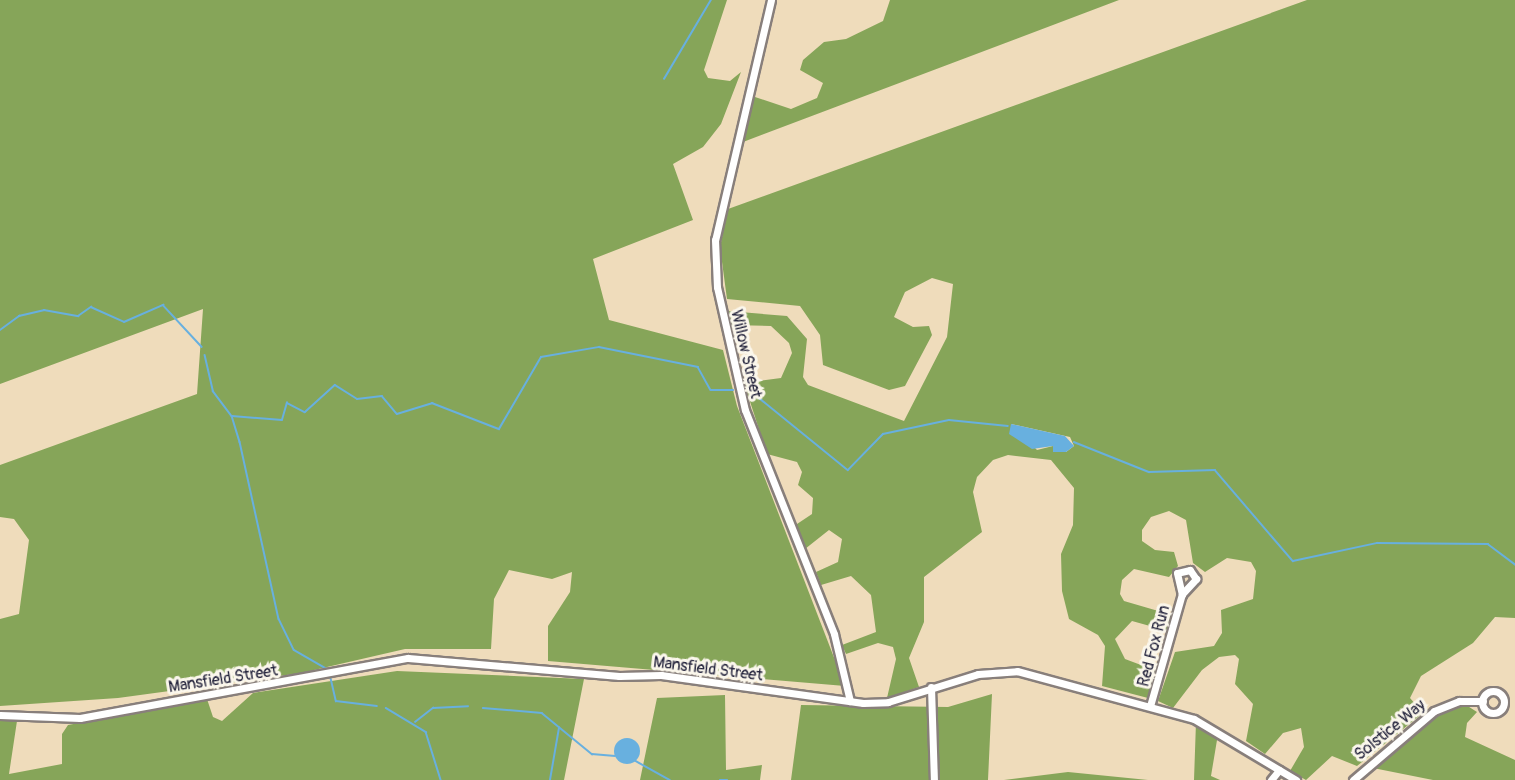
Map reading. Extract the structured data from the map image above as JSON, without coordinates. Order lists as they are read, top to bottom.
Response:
{
  "streets": {
    "street": [
      "Willow Street",
      "Red Fox Run",
      "Mansfield Street",
      "Solstice Way"
    ]
  },
  "crossings": [
    ["Willow Street", "Mansfield Street"],
    ["Red Fox Run", "Mansfield Street"]
  ]
}
